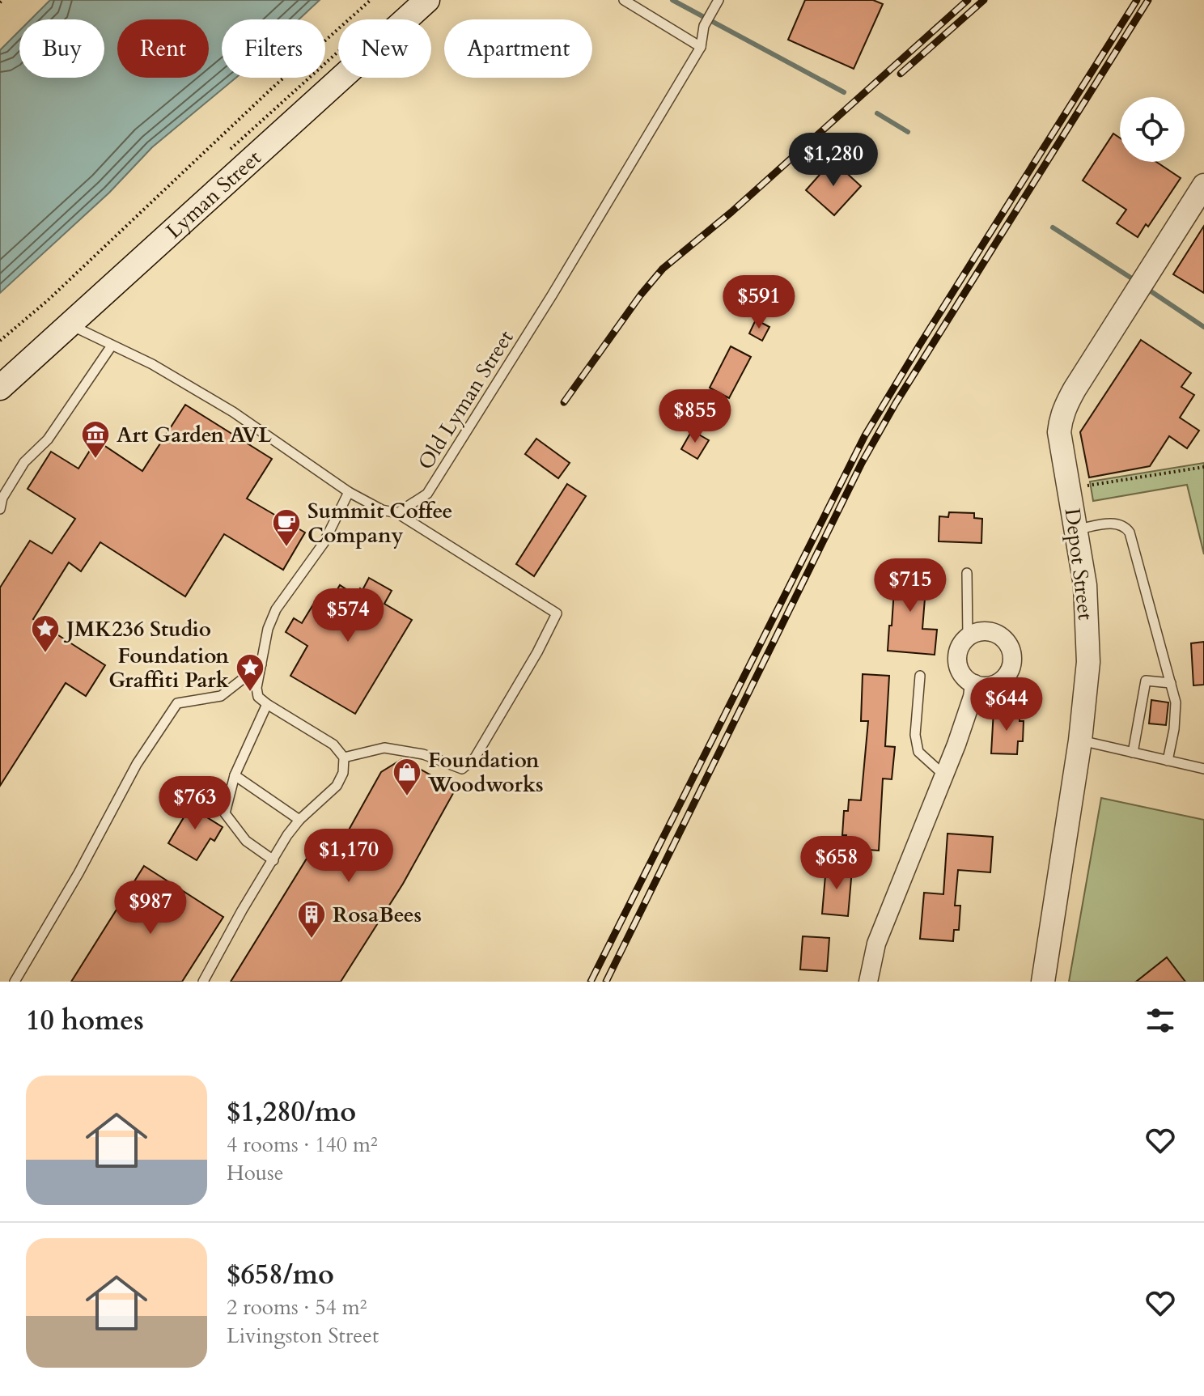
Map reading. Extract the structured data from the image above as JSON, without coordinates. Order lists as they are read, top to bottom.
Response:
{
  "streets": {
    "main road": ["Lyman Street"],
    "street": ["Depot Street"],
    "lane": ["Old Lyman Street"]
  },
  "places": {
    "museum": ["Art Garden AVL"],
    "cafe": ["Summit Coffee Company"],
    "place": ["JMK236 Studio", "Foundation Graffiti Park"],
    "shop": ["Foundation Woodworks"],
    "building": ["RosaBees"]
  },
  "page": {
    "chip": [
      "Buy",
      "Rent",
      "Filters",
      "New",
      "Apartment"
    ],
    "price": [
      "$1,280",
      "$591",
      "$855",
      "$715",
      "$574",
      "$644",
      "$763",
      "$1,170",
      "$658",
      "$987"
    ],
    "heading": "10 homes",
    "list": [
      {
        "name": "$1,280/mo",
        "note": "4 rooms · 140 m² · House"
      },
      {
        "name": "$658/mo",
        "note": "2 rooms · 54 m² · Livingston Street"
      }
    ]
  }
}
